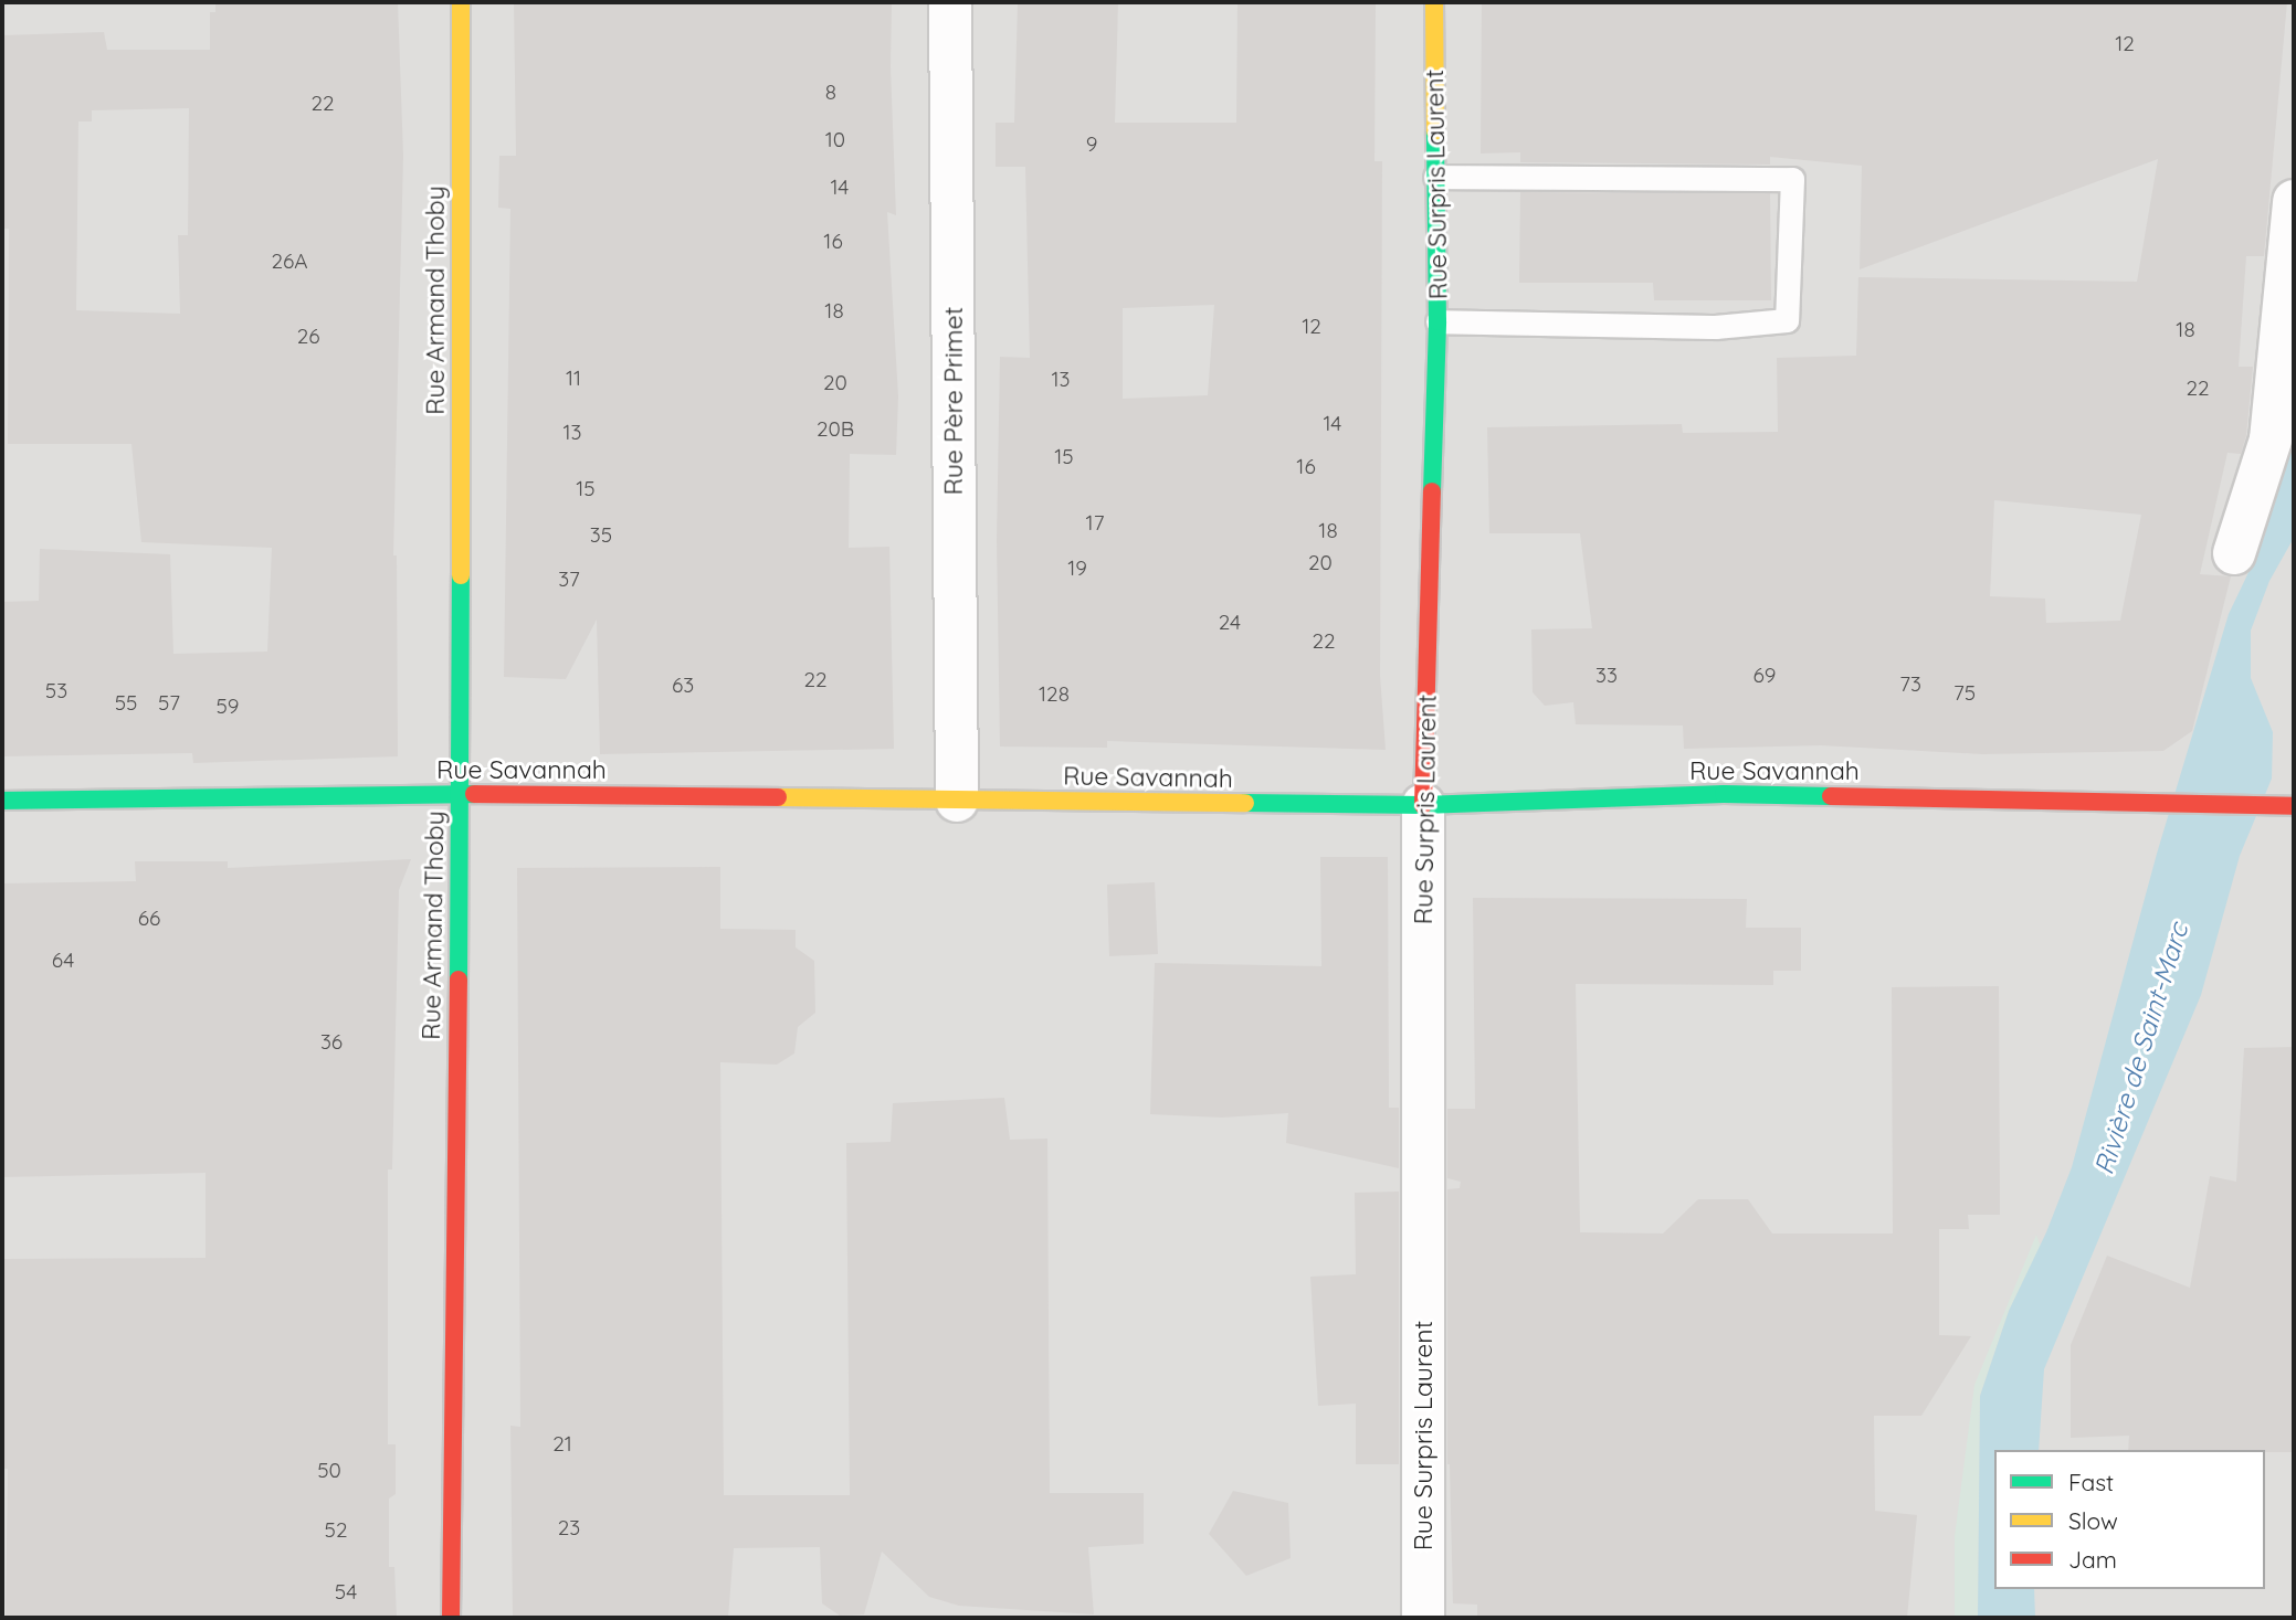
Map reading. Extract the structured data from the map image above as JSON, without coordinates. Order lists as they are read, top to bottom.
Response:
{
  "streets": {
    "street": [
      "Rue Surpris Laurent",
      "Rue Armand Thoby",
      "Rue Père Primet",
      "Rue Savannah"
    ]
  },
  "crossings": [
    ["Rue Surpris Laurent", "Rue Savannah"],
    ["Rue Armand Thoby", "Rue Savannah"],
    ["Rue Père Primet", "Rue Savannah"]
  ],
  "water": ["Rivière de Saint-Marc"],
  "house_numbers": [
    "12",
    "8",
    "22",
    "10",
    "9",
    "14",
    "16",
    "26A",
    "18",
    "12",
    "18",
    "26",
    "11",
    "13",
    "20",
    "22",
    "14",
    "20B",
    "13",
    "15",
    "16",
    "15",
    "17",
    "18",
    "35",
    "20",
    "19",
    "37",
    "24",
    "22",
    "33",
    "69",
    "22",
    "73",
    "63",
    "53",
    "75",
    "128",
    "55",
    "57",
    "59",
    "66",
    "64",
    "36",
    "21",
    "50",
    "23",
    "52",
    "54"
  ],
  "legend": ["Fast", "Slow", "Jam"]
}
